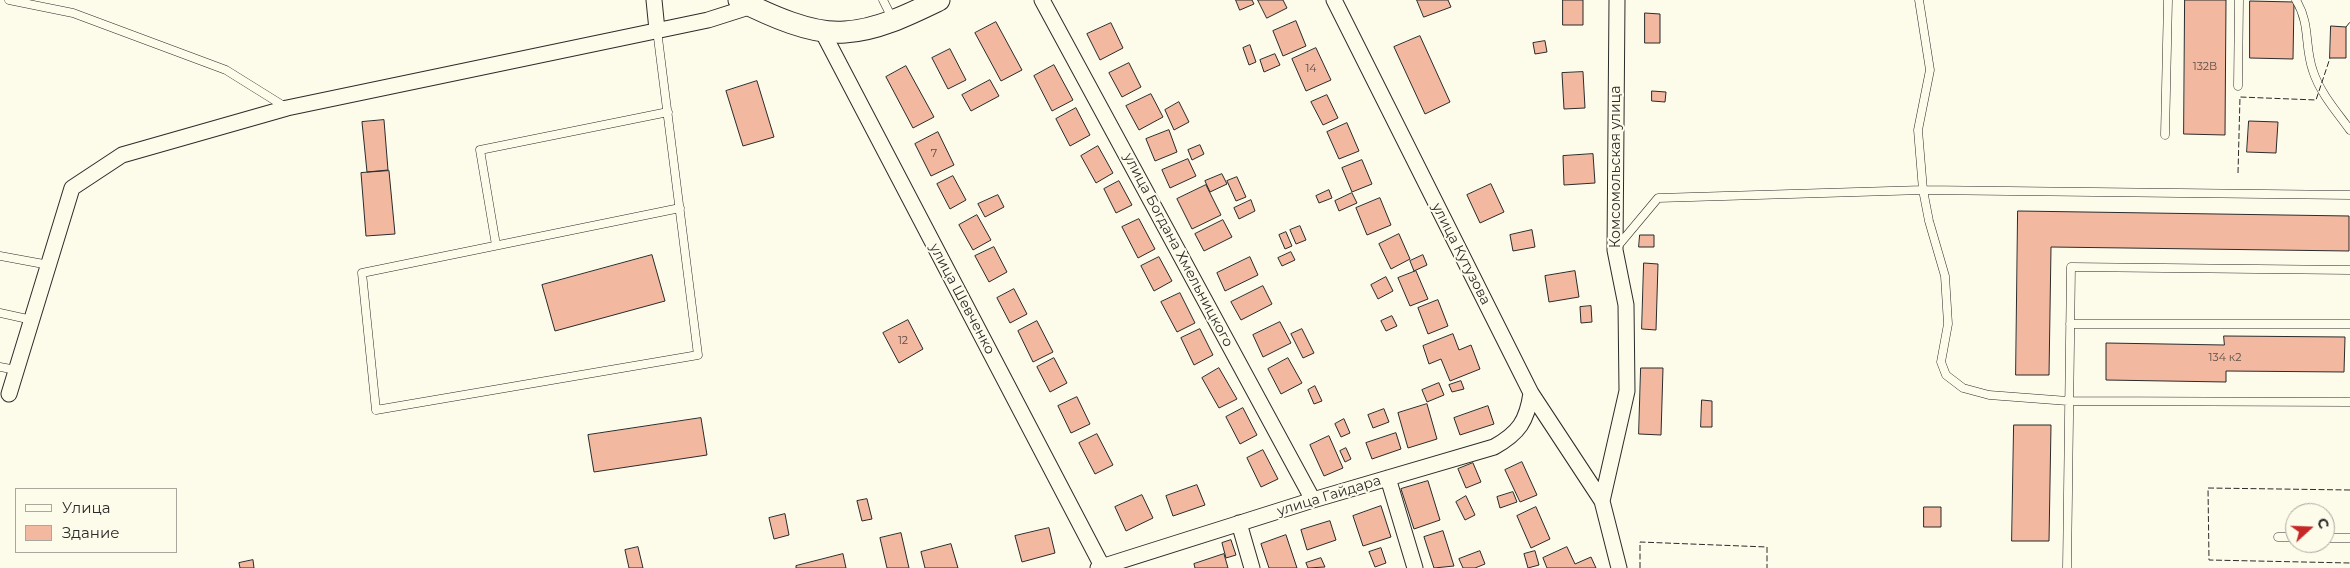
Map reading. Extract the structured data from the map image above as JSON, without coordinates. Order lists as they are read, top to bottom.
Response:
{
  "streets": {
    "street": [
      "Комсомольская улица",
      "улица Богдана Хмельницкого",
      "улица Кутузова",
      "улица Шевченко",
      "улица Гайдара"
    ]
  },
  "crossings": [
    ["Комсомольская улица", "улица Кутузова"],
    ["улица Богдана Хмельницкого", "улица Гайдара"],
    ["улица Кутузова", "улица Гайдара"],
    ["улица Шевченко", "улица Гайдара"]
  ],
  "house_numbers": [
    "132В",
    "14",
    "7",
    "12",
    "134 к2"
  ],
  "legend": ["Улица", "Здание"],
  "north": "right"
}
